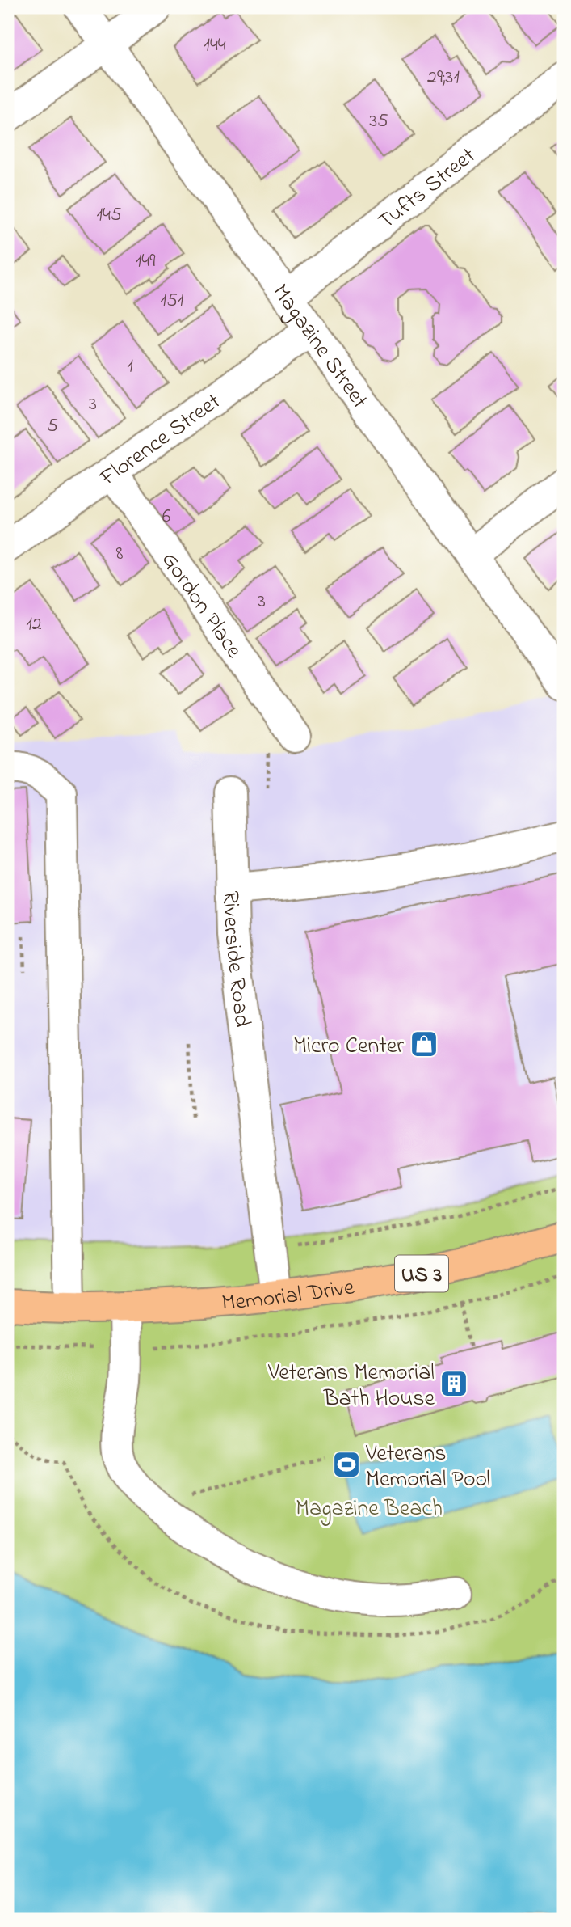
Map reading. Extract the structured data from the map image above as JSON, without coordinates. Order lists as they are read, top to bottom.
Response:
{
  "streets": {
    "highway": ["US 3", "Memorial Drive"],
    "street": [
      "Tufts Street",
      "Magazine Street",
      "Florence Street",
      "Gordon Place",
      "Riverside Road"
    ]
  },
  "crossings": [
    ["Tufts Street", "Magazine Street"],
    ["Magazine Street", "Florence Street"],
    ["Florence Street", "Gordon Place"],
    ["Riverside Road", "Memorial Drive"]
  ],
  "parks": ["Magazine Beach"],
  "places": {
    "shop": ["Micro Center"],
    "building": ["Veterans Memorial Bath House"],
    "sports": ["Veterans Memorial Pool"]
  },
  "house_numbers": [
    "144",
    "29;31",
    "35",
    "145",
    "149",
    "151",
    "1",
    "3",
    "5",
    "6",
    "8",
    "3",
    "12"
  ]
}
